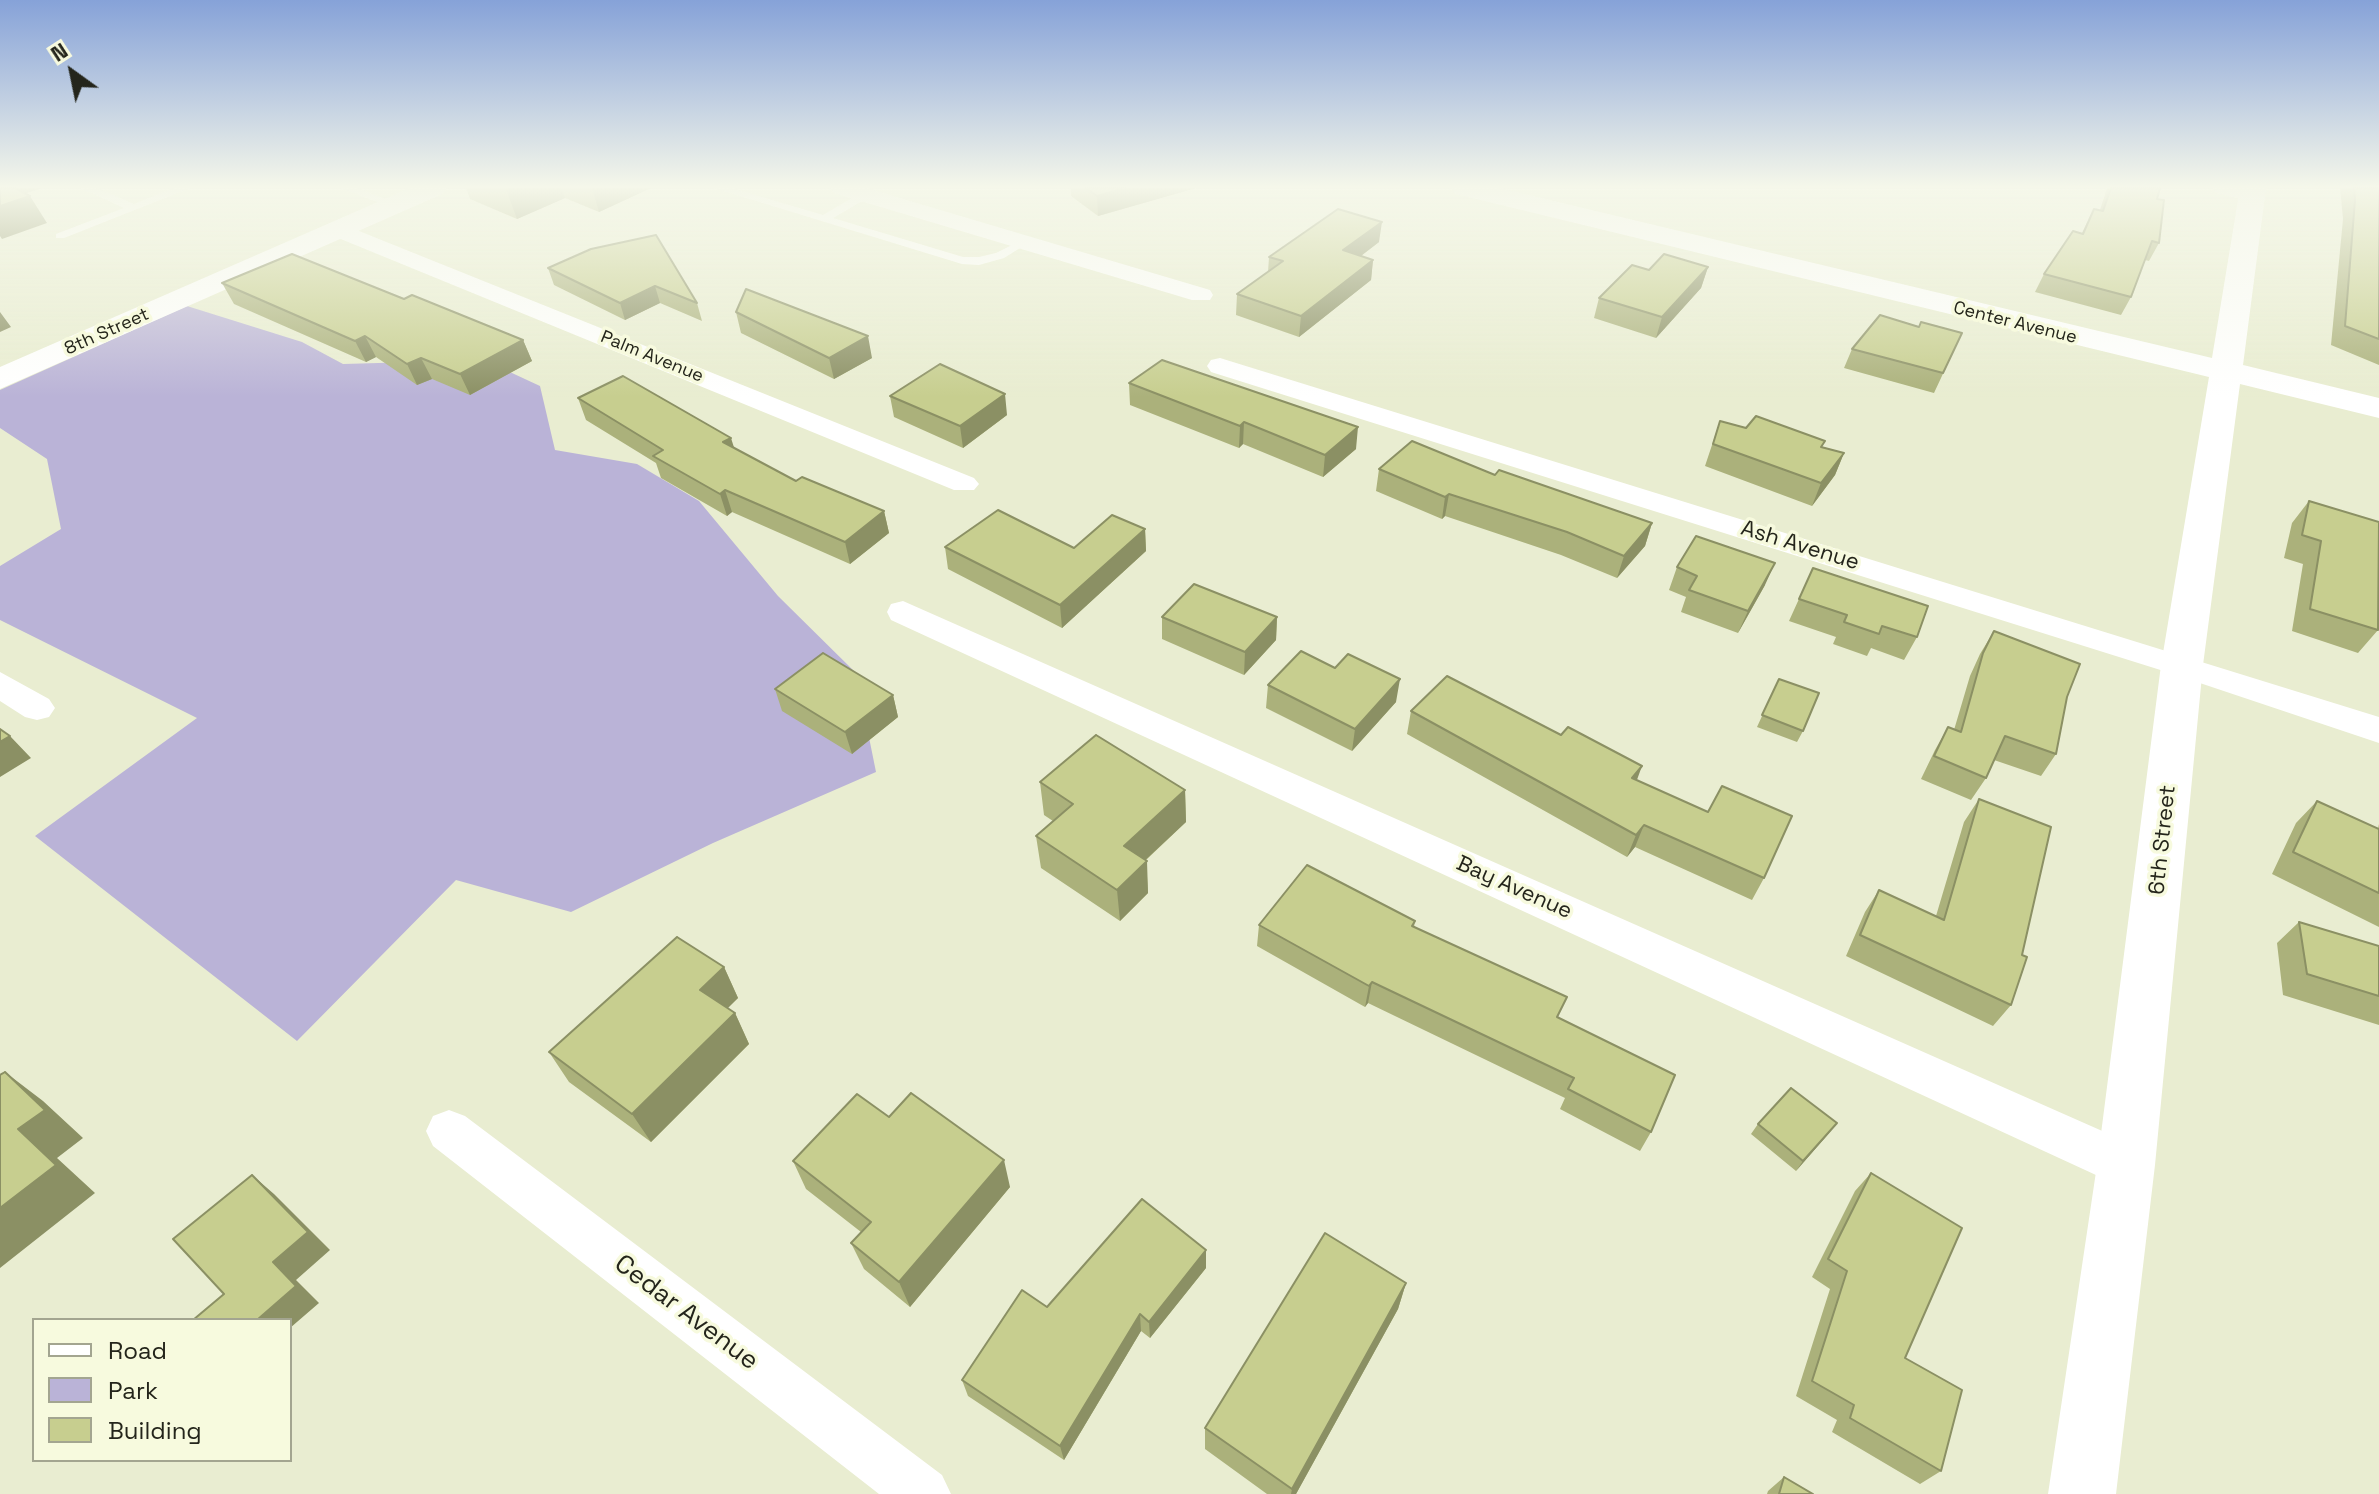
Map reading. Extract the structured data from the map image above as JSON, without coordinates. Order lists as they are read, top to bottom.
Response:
{
  "streets": {
    "street": [
      "Center Avenue",
      "8th Street",
      "Palm Avenue",
      "Ash Avenue",
      "6th Street",
      "Bay Avenue",
      "Cedar Avenue"
    ]
  },
  "crossings": [
    ["Center Avenue", "6th Street"],
    ["Ash Avenue", "6th Street"],
    ["6th Street", "Bay Avenue"]
  ],
  "legend": ["Road", "Park", "Building"],
  "north": "top left"
}
